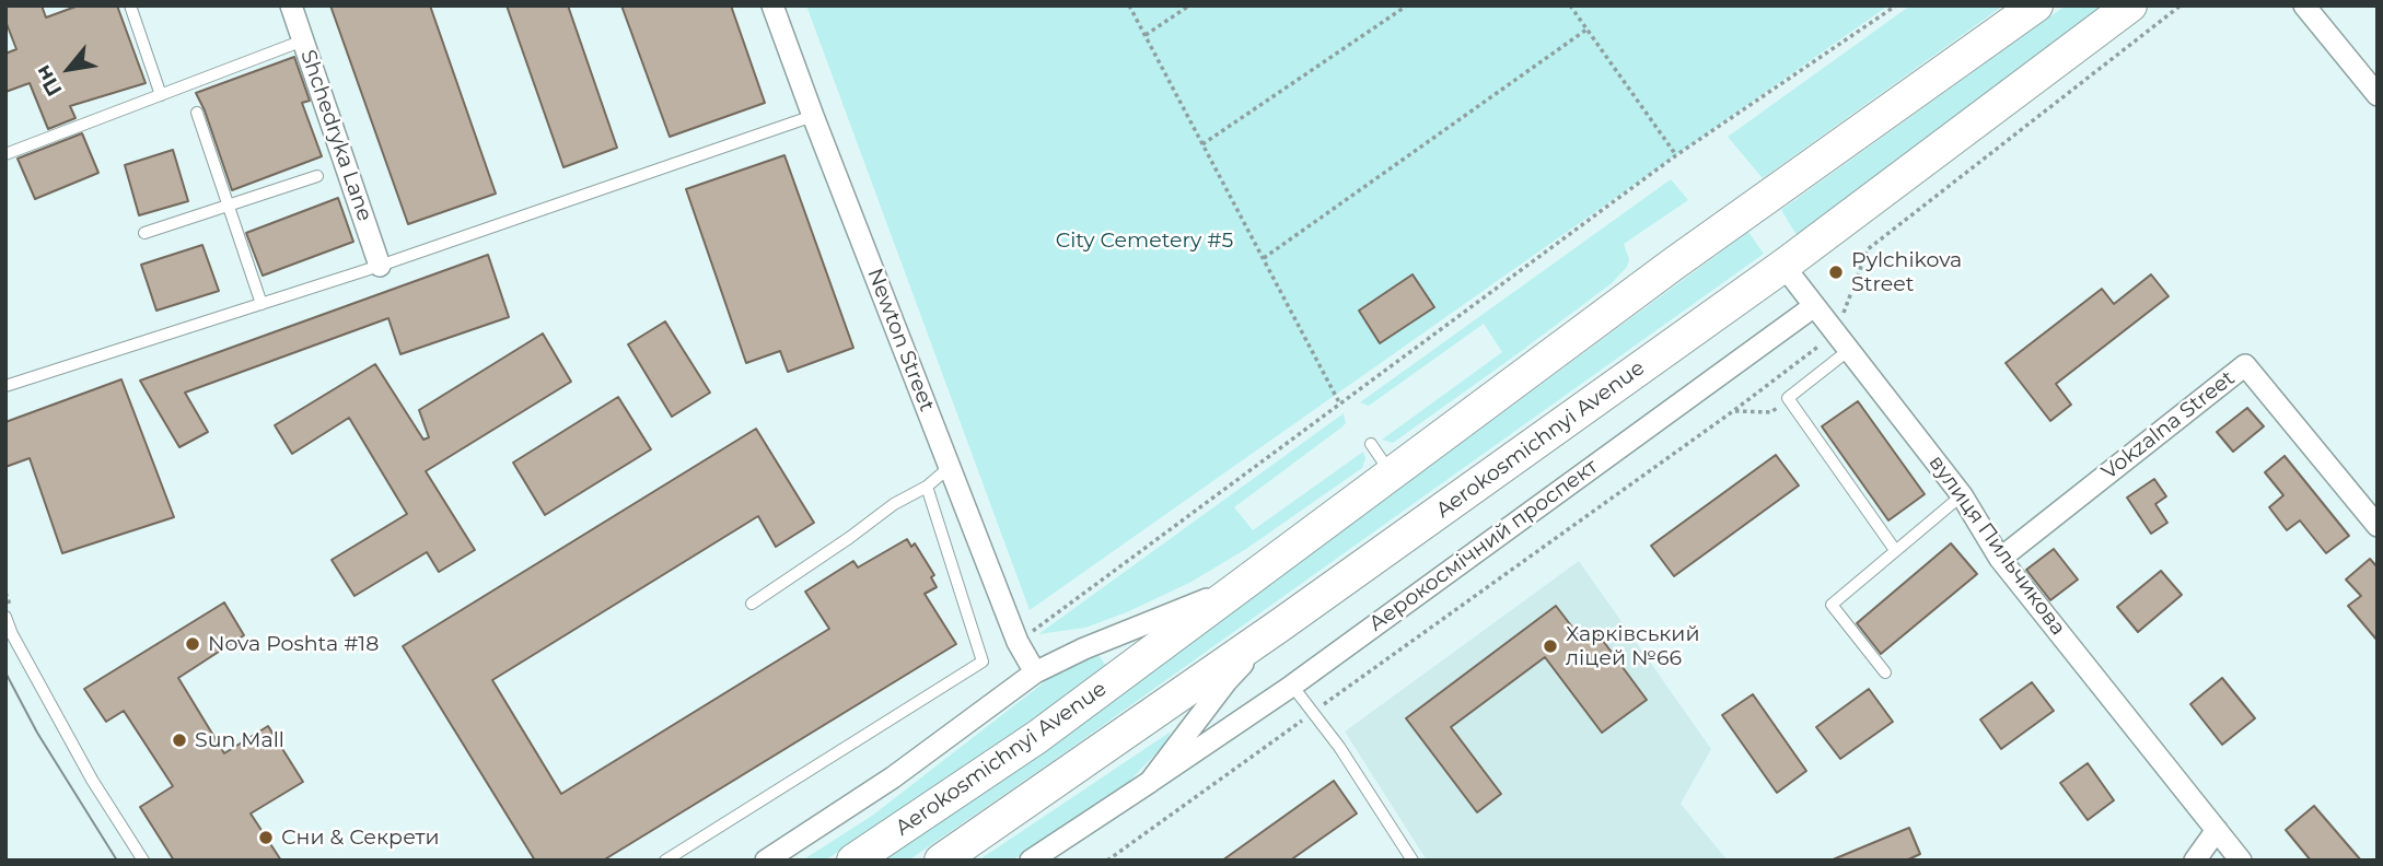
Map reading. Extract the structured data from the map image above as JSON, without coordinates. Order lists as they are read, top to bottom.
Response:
{
  "streets": {
    "main road": ["Aerokosmichnyi Avenue"],
    "street": [
      "Shchedryka Lane",
      "Newton Street",
      "Vokzalna Street",
      "Аерокосмічний проспект",
      "вулиця Пильчикова"
    ]
  },
  "crossings": [
    ["Vokzalna Street", "вулиця Пильчикова"],
    ["Aerokosmichnyi Avenue", "Аерокосмічний проспект"],
    ["Aerokosmichnyi Avenue", "вулиця Пильчикова"],
    ["Аерокосмічний проспект", "вулиця Пильчикова"]
  ],
  "parks": ["City Cemetery #5"],
  "places": [
    "Pylchikova Street",
    "Nova Poshta #18",
    "Харківський ліцей №66",
    "Sun Mall",
    "Сни & Секрети"
  ],
  "north": "bottom left"
}
